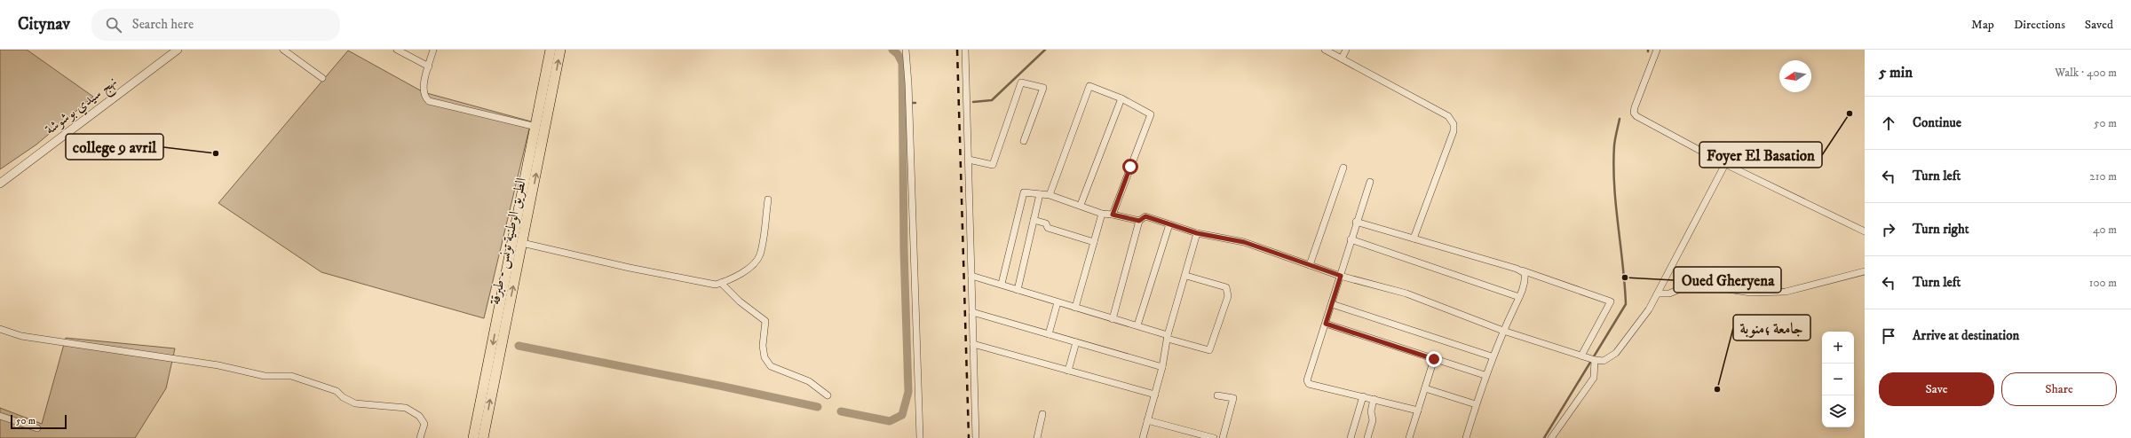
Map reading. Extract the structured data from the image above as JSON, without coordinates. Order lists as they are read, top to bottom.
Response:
{
  "streets": {
    "main road": ["الطريق الوطنية تونس - طبرقة"],
    "street": ["نهج سيدي بوشوشة"]
  },
  "places": [
    "Foyer El Basation",
    "college 9 avril",
    "Oued Gheryena",
    "جامعة ؛منوبة"
  ],
  "scale_bar": "50 m",
  "north": "left",
  "page": {
    "header": "Citynav",
    "search": "Search here",
    "nav": ["Map", "Directions", "Saved"],
    "heading": ["5 min", "Walk · 400 m"],
    "list": [
      ["Continue", "50 m"],
      ["Turn left", "210 m"],
      ["Turn right", "40 m"],
      ["Turn left", "100 m"],
      "Arrive at destination"
    ],
    "map_buttons": ["+", "−"],
    "buttons": ["Save", "Share"],
    "scale": "50 m"
  }
}
